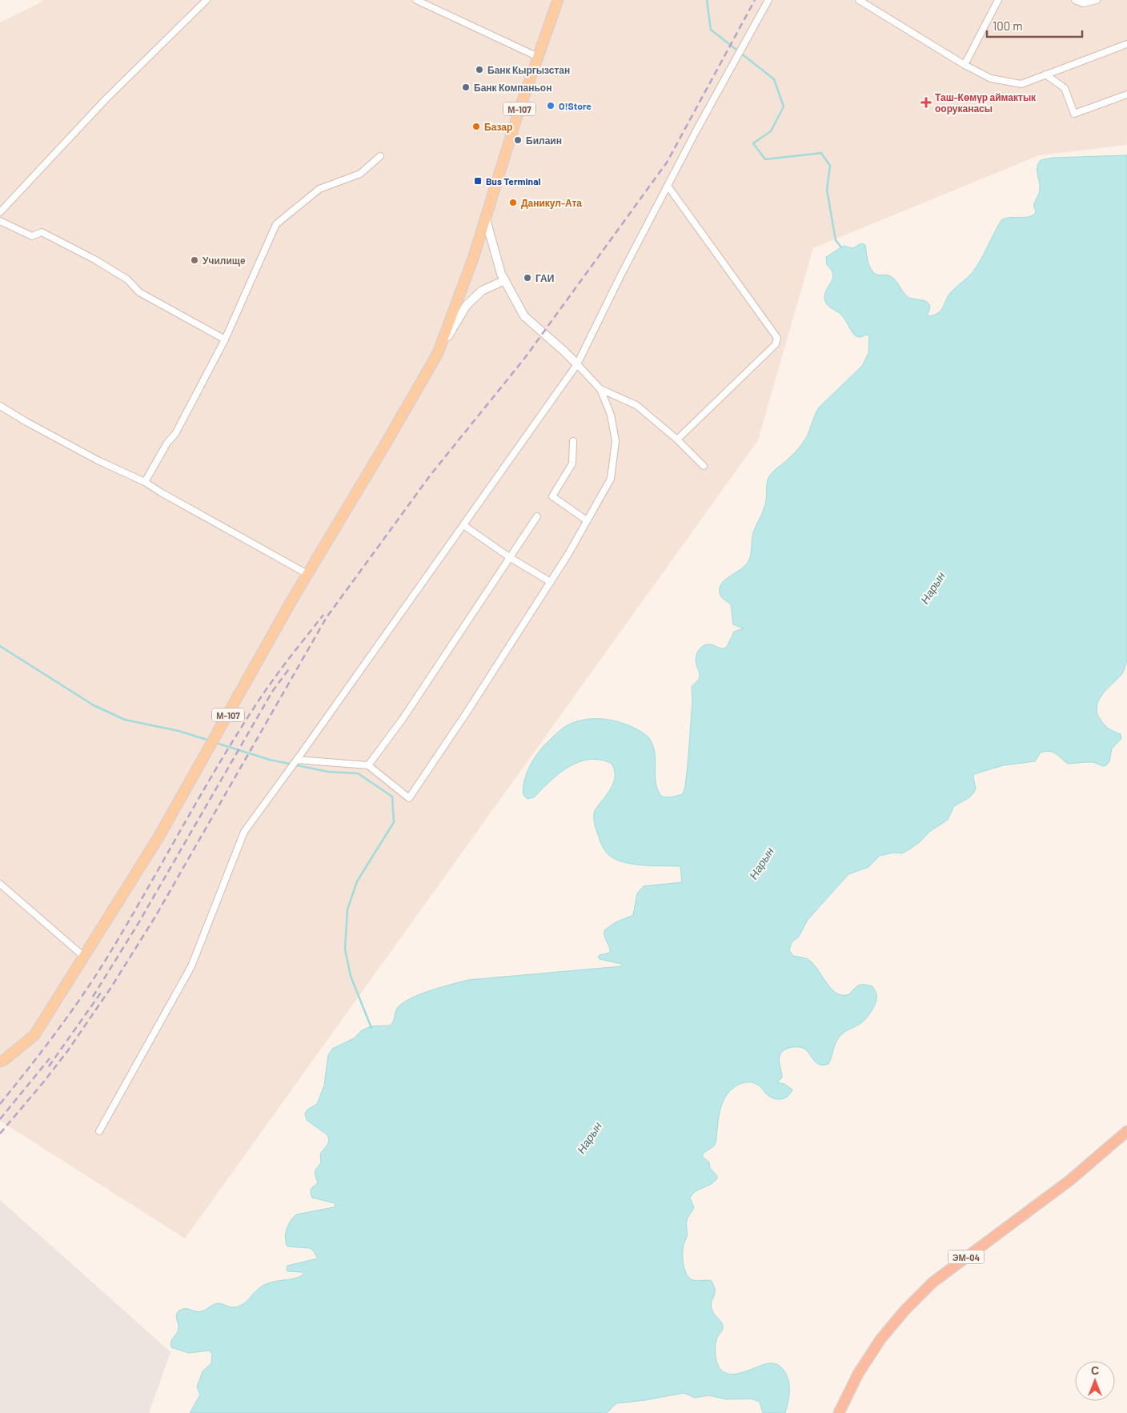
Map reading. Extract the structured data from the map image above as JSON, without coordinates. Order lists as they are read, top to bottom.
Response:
{
  "streets": {
    "highway": ["ЭМ-04"],
    "main road": ["М-107"]
  },
  "water": ["Нарын"],
  "places": {
    "other": [
      "Банк Кыргызстан",
      "Банк Компаньон",
      "O!Store",
      "Базар",
      "Билаин",
      "Даникул-Ата",
      "Училище",
      "ГАИ"
    ],
    "health": ["Таш-Көмүр аймактык ооруканасы"],
    "transit": ["Bus Terminal"]
  },
  "scale_bar": "100 m",
  "north": "top"
}
